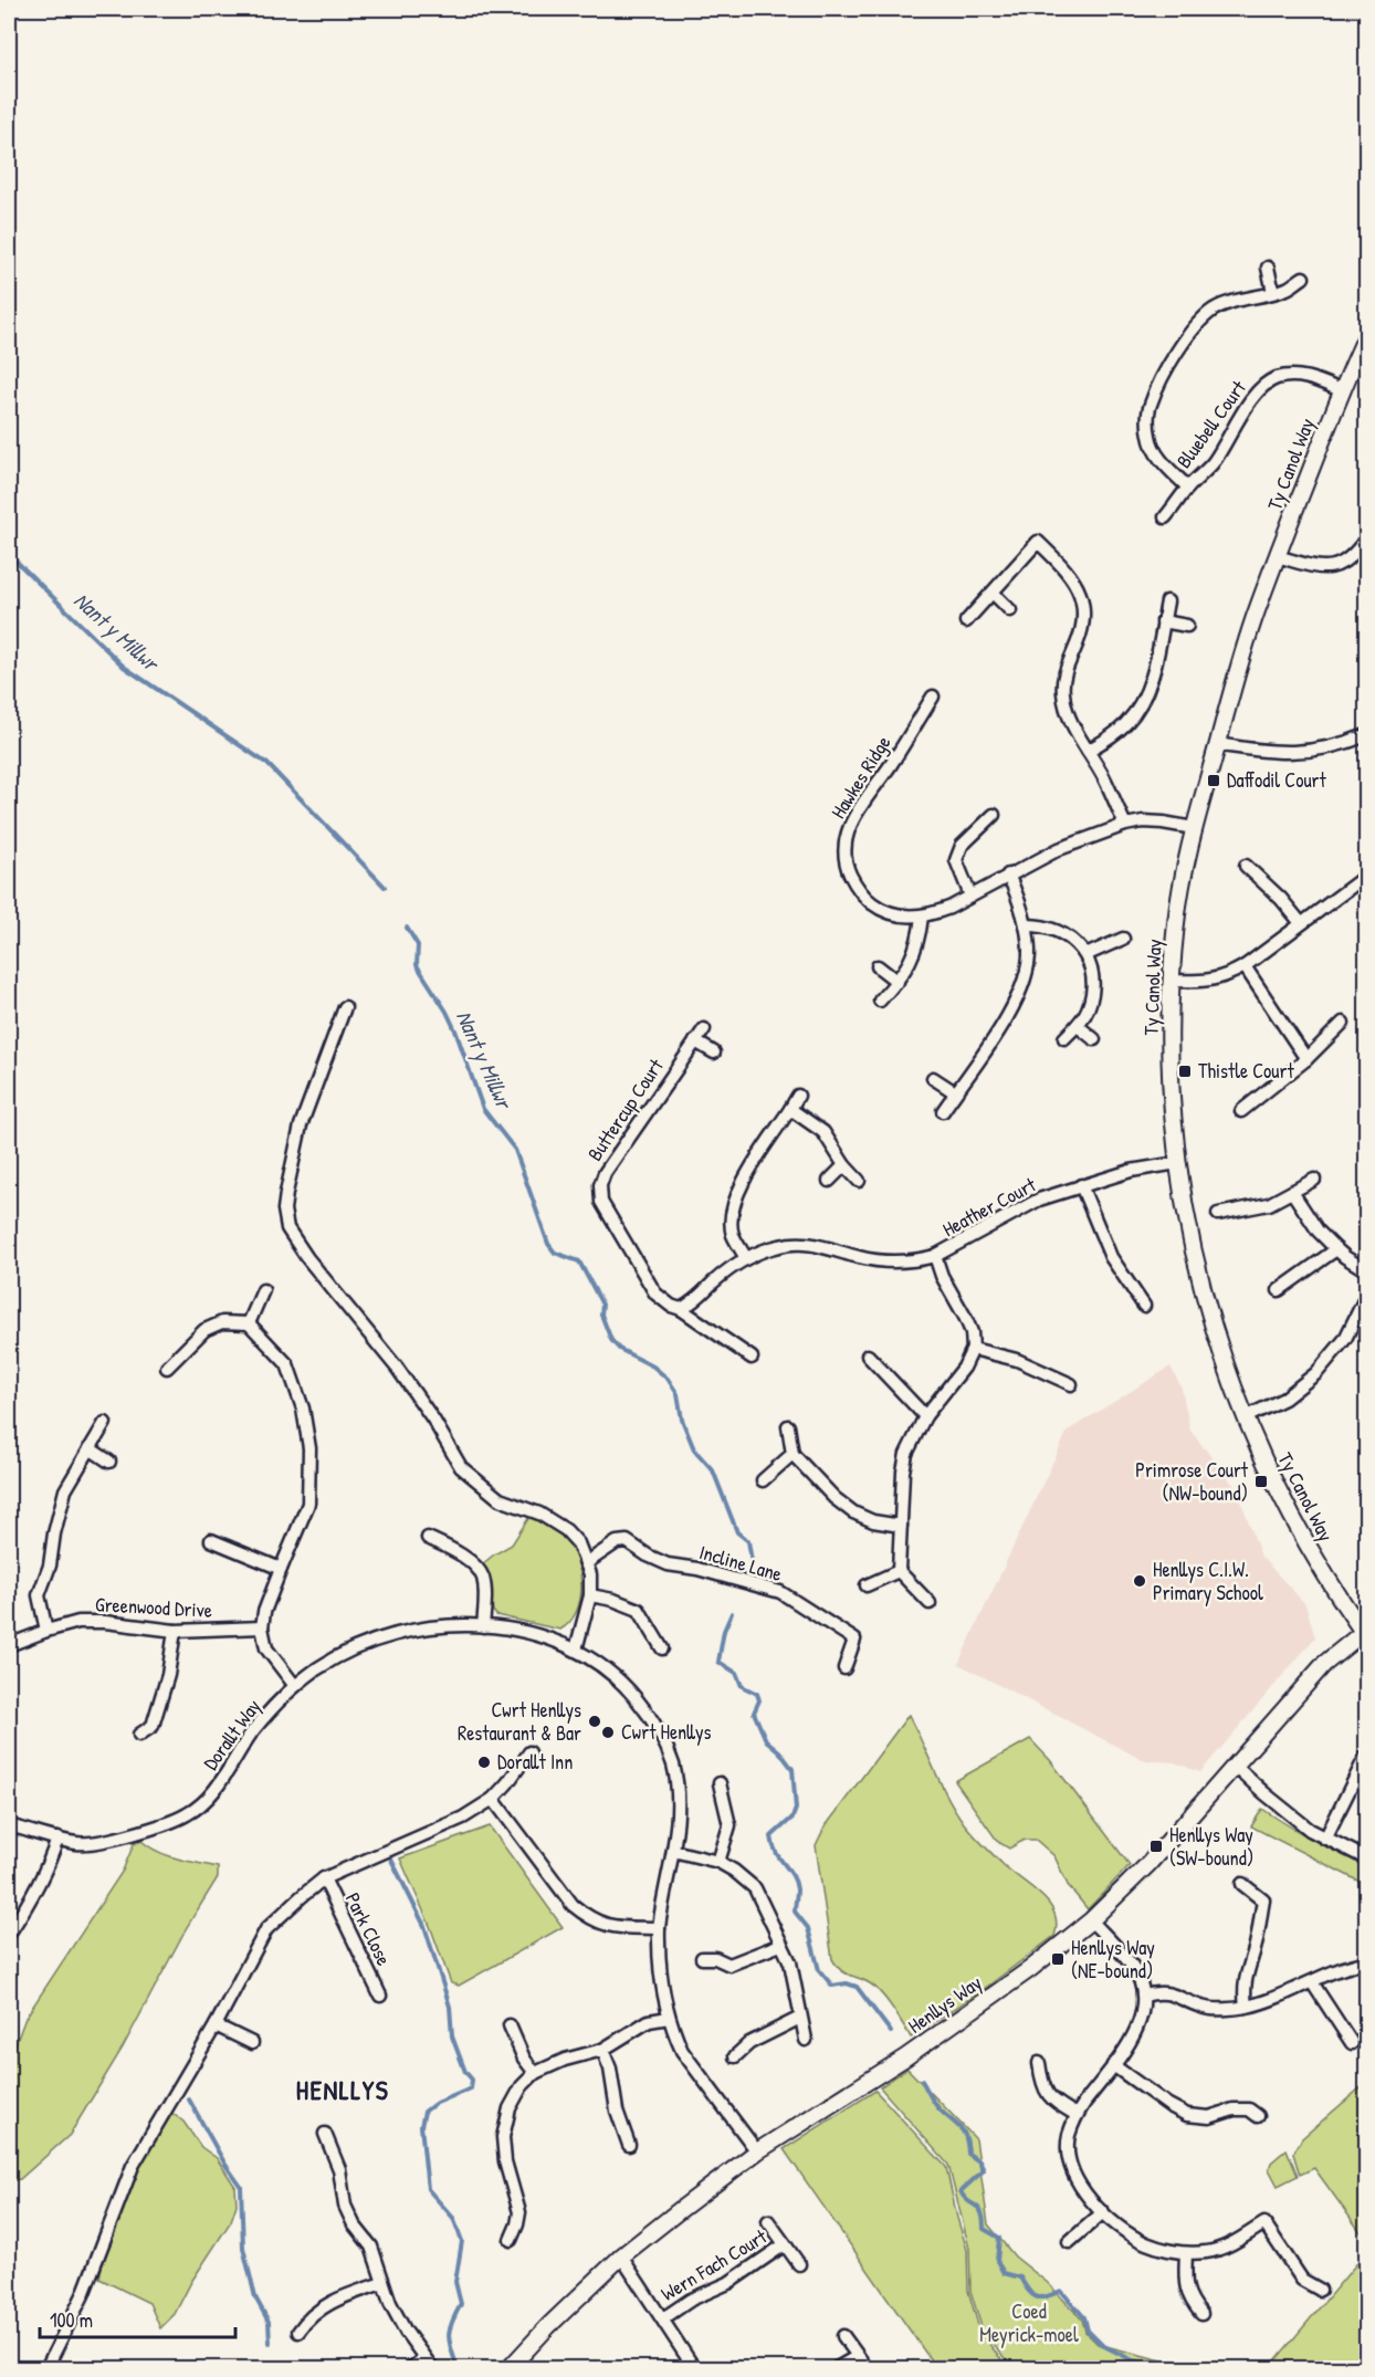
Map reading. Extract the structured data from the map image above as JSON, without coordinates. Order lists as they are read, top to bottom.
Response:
{
  "streets": {
    "street": [
      "Bluebell Court",
      "Ty Canol Way",
      "Hawkes Ridge",
      "Buttercup Court",
      "Heather Court",
      "Incline Lane",
      "Greenwood Drive",
      "Dorallt Way",
      "Park Close",
      "Henllys Way",
      "Wern Fach Court"
    ]
  },
  "crossings": [
    ["Bluebell Court", "Ty Canol Way"],
    ["Ty Canol Way", "Hawkes Ridge"],
    ["Ty Canol Way", "Heather Court"],
    ["Ty Canol Way", "Henllys Way"],
    ["Dorallt Way", "Henllys Way"]
  ],
  "districts": ["HENLLYS"],
  "water": ["Nant y Millwr"],
  "parks": ["Coed Meyrick-moel"],
  "places": {
    "transit": [
      "Daffodil Court",
      "Thistle Court",
      "Primrose Court (NW-bound)",
      "Henllys Way (SW-bound)",
      "Henllys Way (NE-bound)"
    ],
    "other": [
      "Henllys C.I.W. Primary School",
      "Cwrt Henllys Restaurant & Bar",
      "Cwrt Henllys",
      "Dorallt Inn"
    ]
  },
  "scale_bar": "100 m"
}
